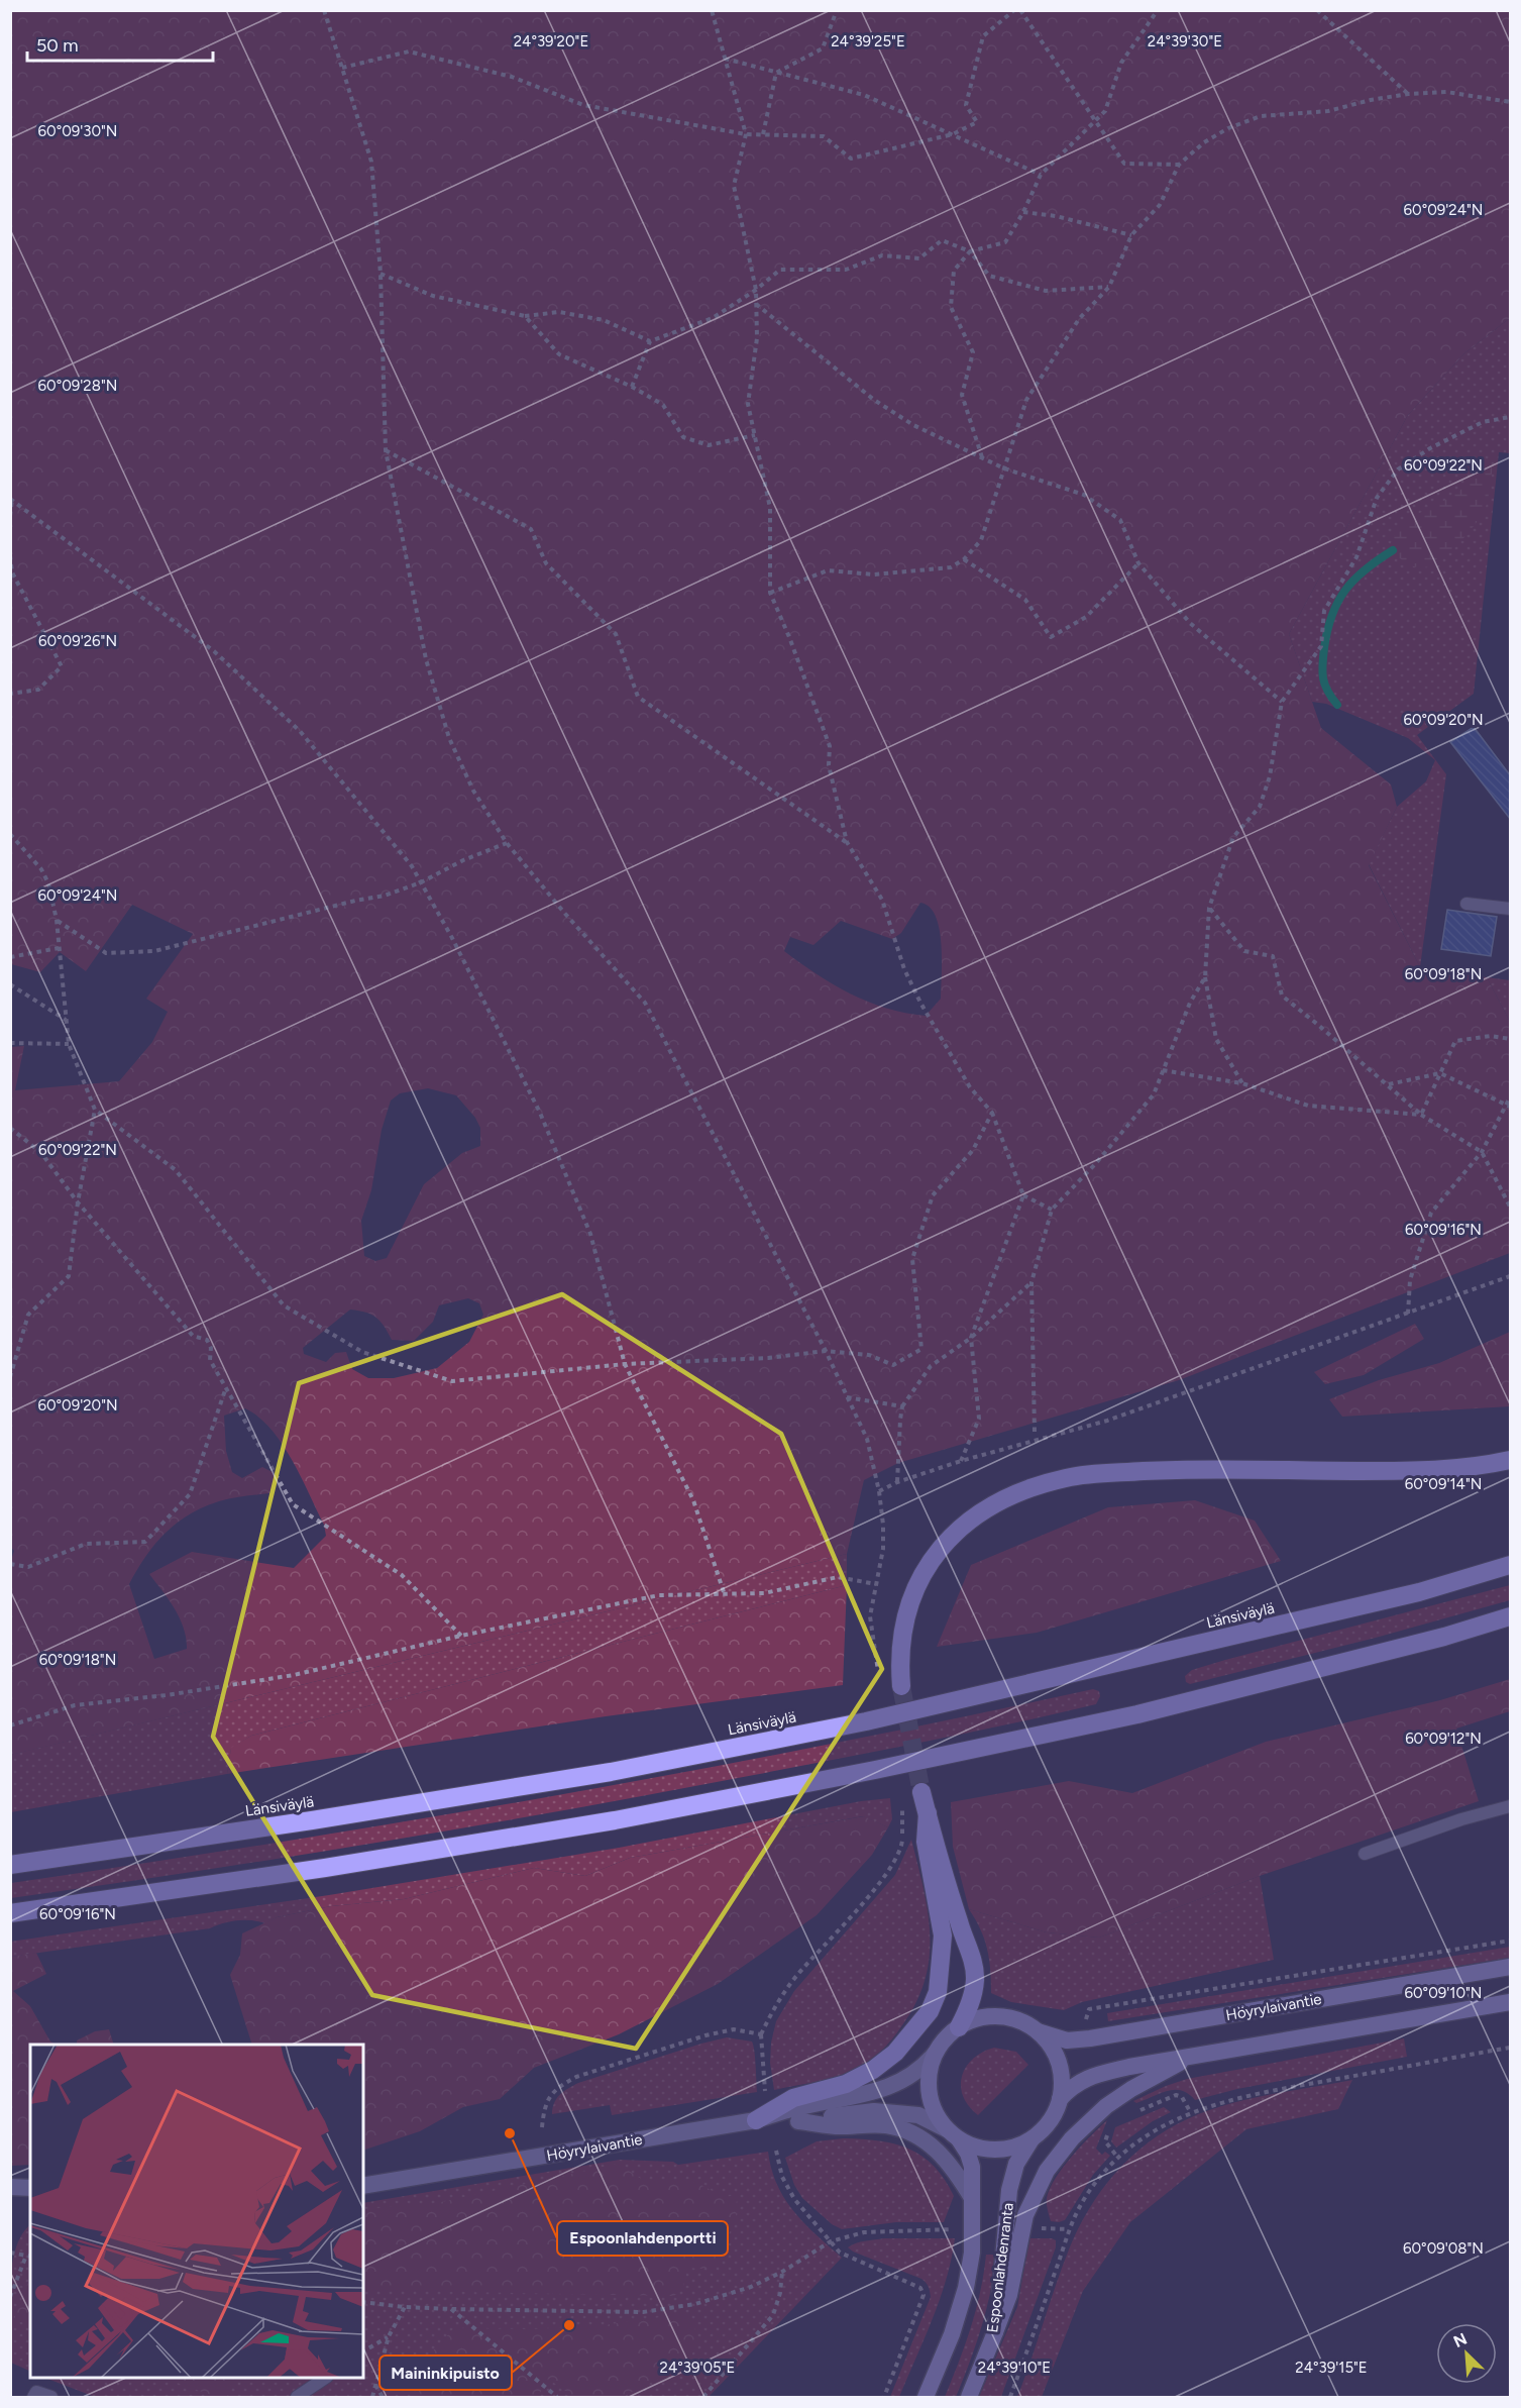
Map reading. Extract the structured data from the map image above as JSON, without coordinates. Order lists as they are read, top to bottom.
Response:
{
  "streets": {
    "highway": ["Länsiväylä"],
    "main road": ["Höyrylaivantie", "Espoonlahdenranta"]
  },
  "crossings": [
    ["Höyrylaivantie", "Espoonlahdenranta"]
  ],
  "places": ["Espoonlahdenportti", "Maininkipuisto"],
  "scale_bar": "50 m",
  "north": "top left",
  "coordinates": [
    "24°39'20\"E",
    "24°39'25\"E",
    "24°39'30\"E",
    "60°09'30\"N",
    "60°09'24\"N",
    "60°09'28\"N",
    "60°09'22\"N",
    "60°09'26\"N",
    "60°09'20\"N",
    "60°09'18\"N",
    "60°09'16\"N",
    "60°09'14\"N",
    "60°09'12\"N",
    "60°09'10\"N",
    "60°09'08\"N",
    "24°39'05\"E",
    "24°39'10\"E",
    "24°39'15\"E"
  ]
}
